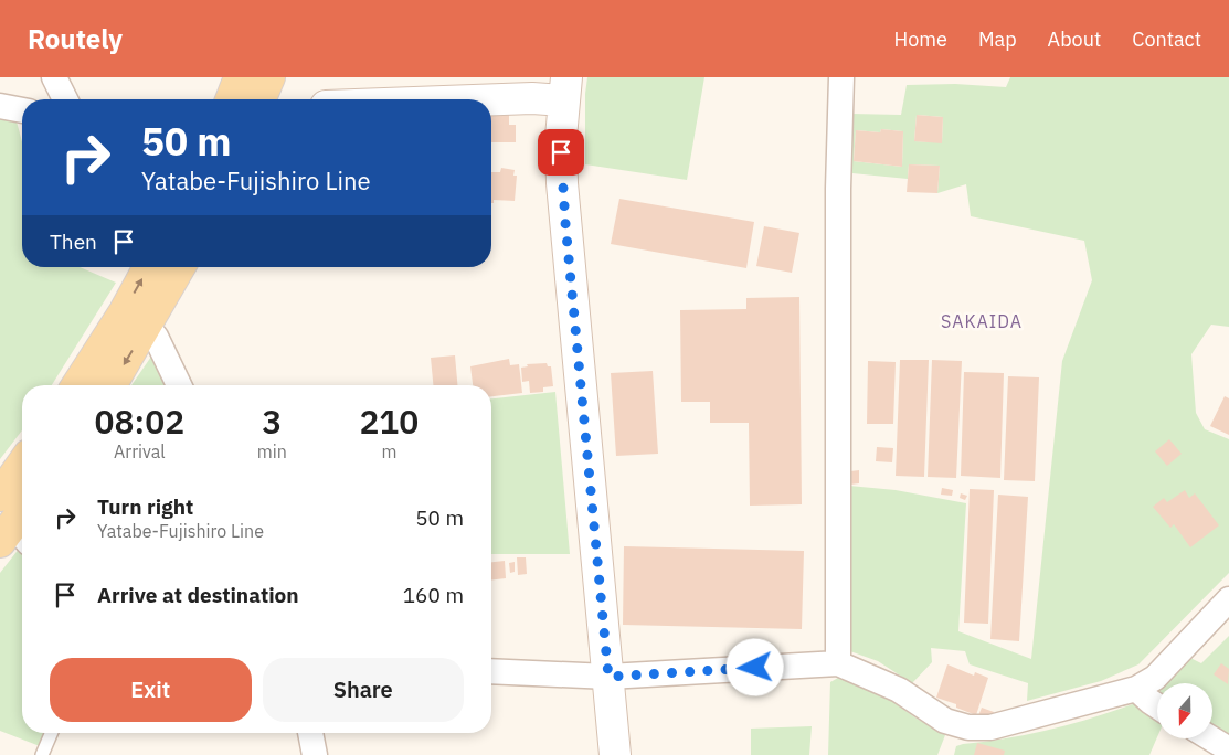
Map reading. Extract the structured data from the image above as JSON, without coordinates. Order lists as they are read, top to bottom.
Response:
{
  "districts": ["SAKAIDA"],
  "north": "bottom",
  "page": {
    "header": "Routely",
    "nav": [
      "Home",
      "Map",
      "About",
      "Contact"
    ],
    "turn": ["50 m", "Yatabe-Fujishiro Line"],
    "then": "Then",
    "eta": [
      "08:02",
      "Arrival",
      "3",
      "min",
      "210",
      "m"
    ],
    "list": [
      {
        "name": "Turn right",
        "note": "Yatabe-Fujishiro Line",
        "value": "50 m"
      },
      {
        "name": "Arrive at destination",
        "value": "160 m"
      }
    ],
    "buttons": ["Exit", "Share"]
  }
}
